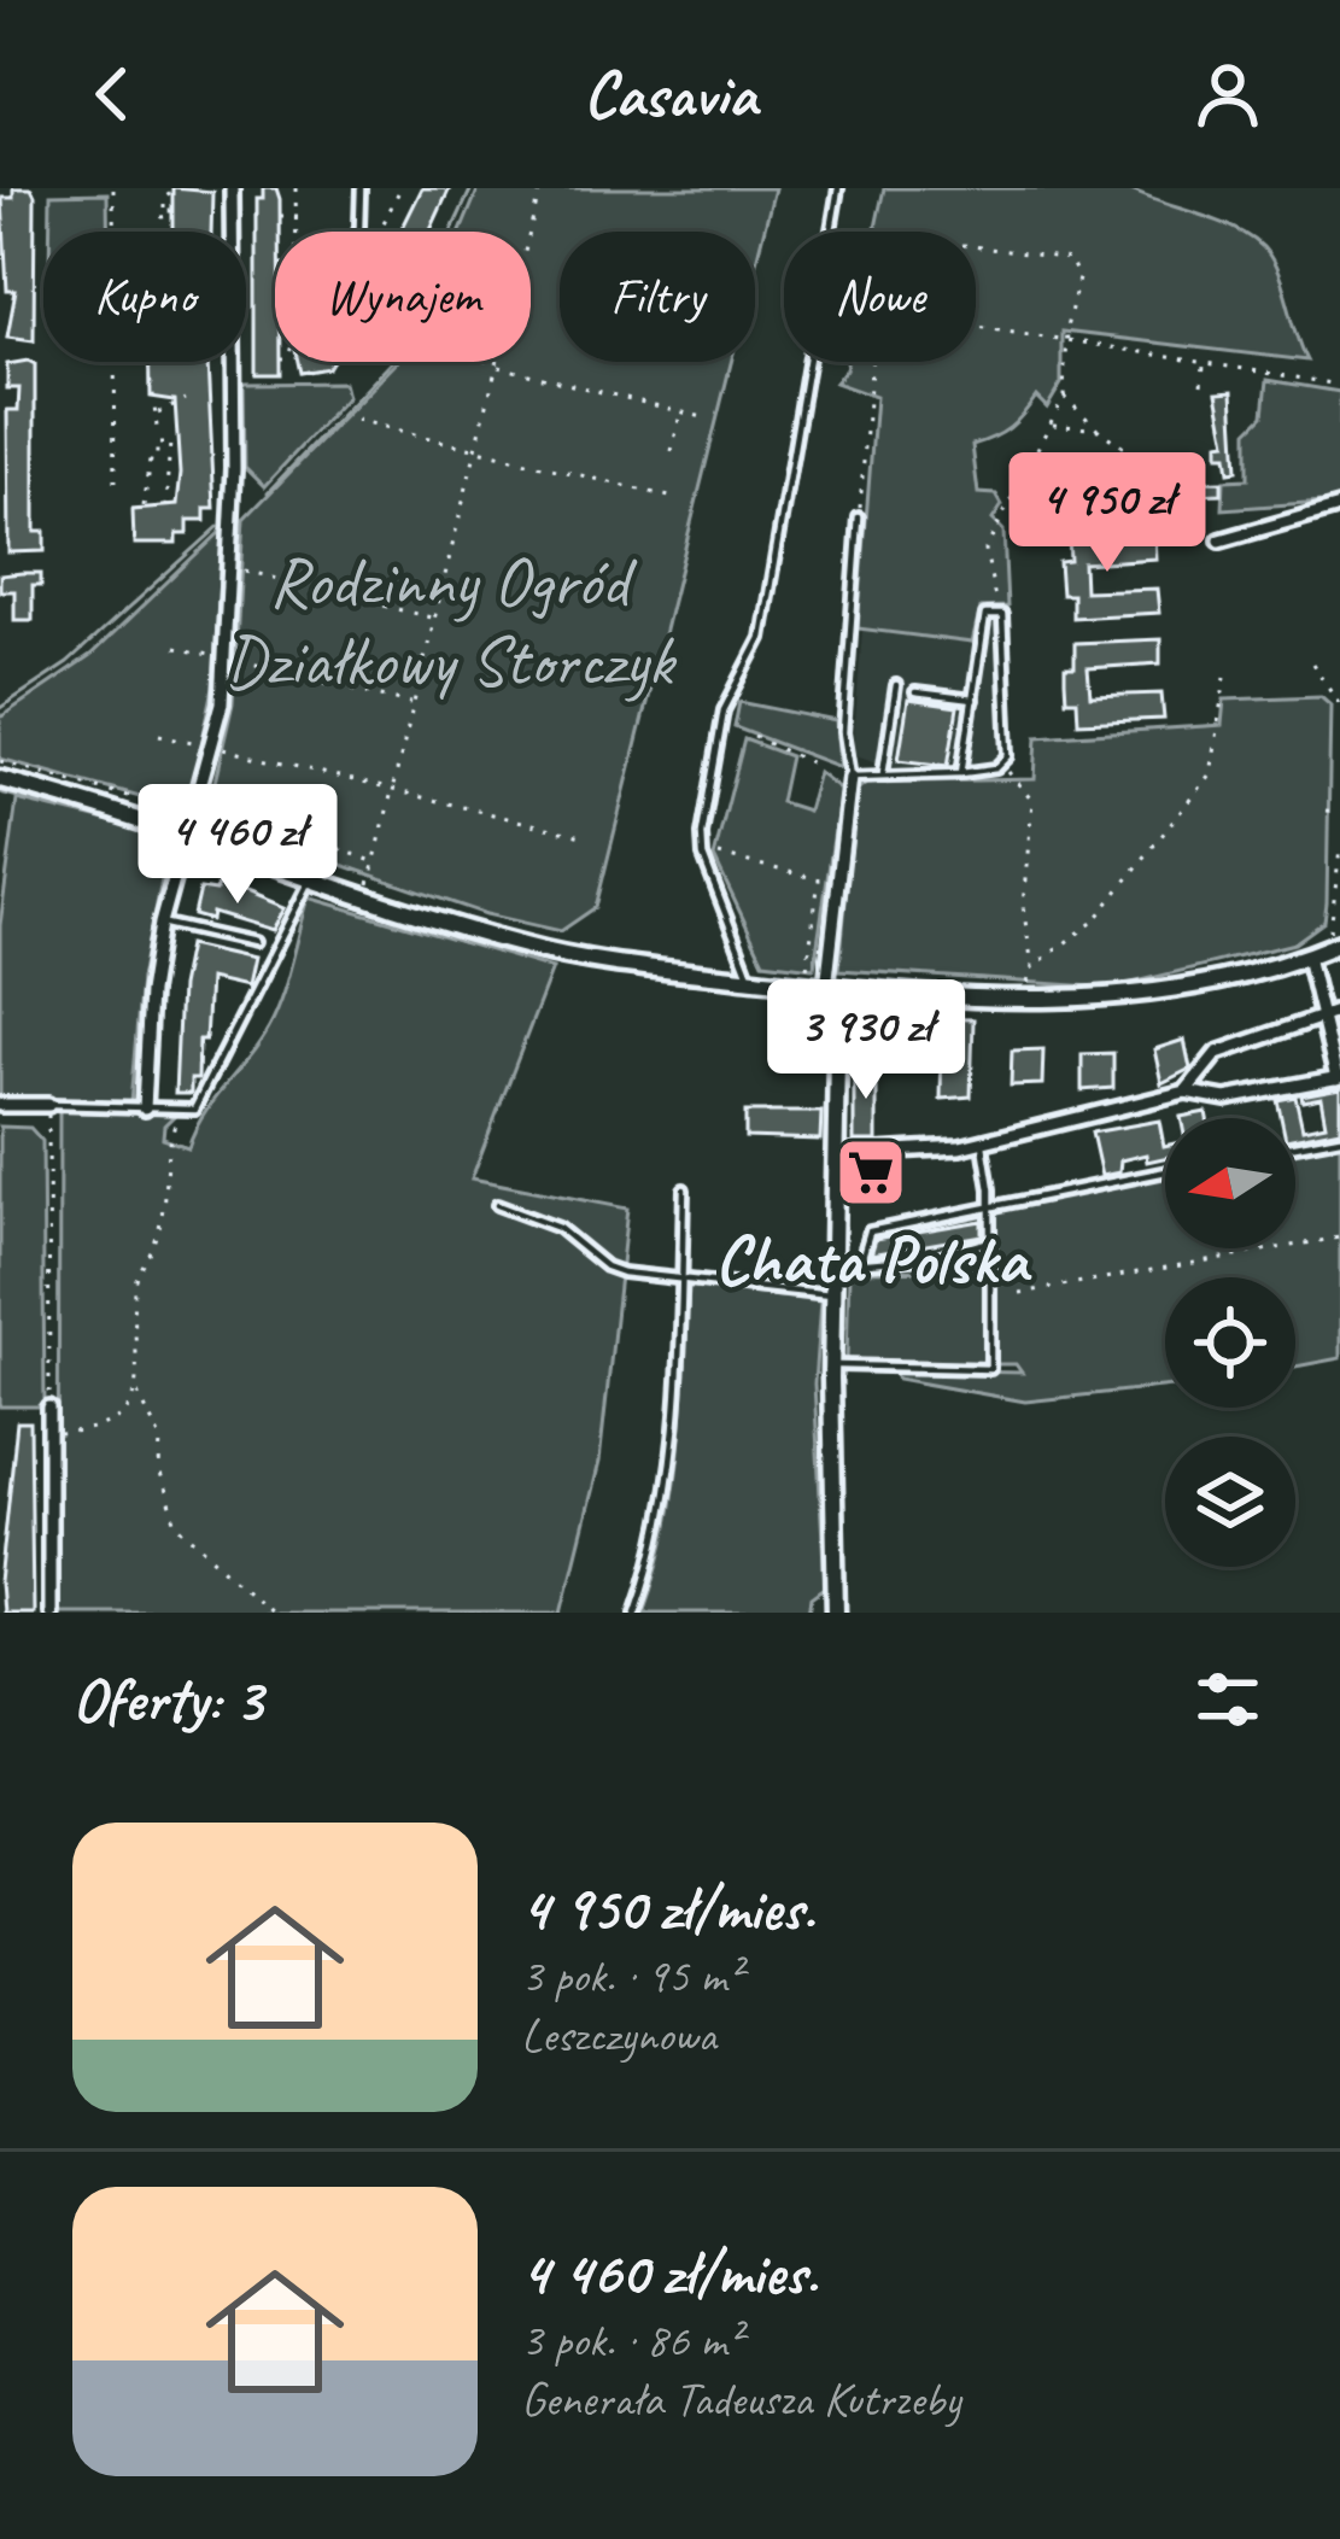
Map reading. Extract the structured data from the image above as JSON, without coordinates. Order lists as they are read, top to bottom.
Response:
{
  "parks": ["Rodzinny Ogród Działkowy Storczyk"],
  "places": {
    "supermarket": ["Chata Polska"]
  },
  "north": "left",
  "page": {
    "header": "Casavia",
    "chip": [
      "Kupno",
      "Wynajem",
      "Filtry",
      "Nowe"
    ],
    "price": ["4 950 zł", "4 460 zł", "3 930 zł"],
    "heading": "Oferty: 3",
    "list": [
      {
        "name": "4 950 zł/mies.",
        "note": "3 pok. · 95 m² · Leszczynowa"
      },
      {
        "name": "4 460 zł/mies.",
        "note": "3 pok. · 86 m² · Generała Tadeusza Kutrzeby"
      }
    ]
  }
}
